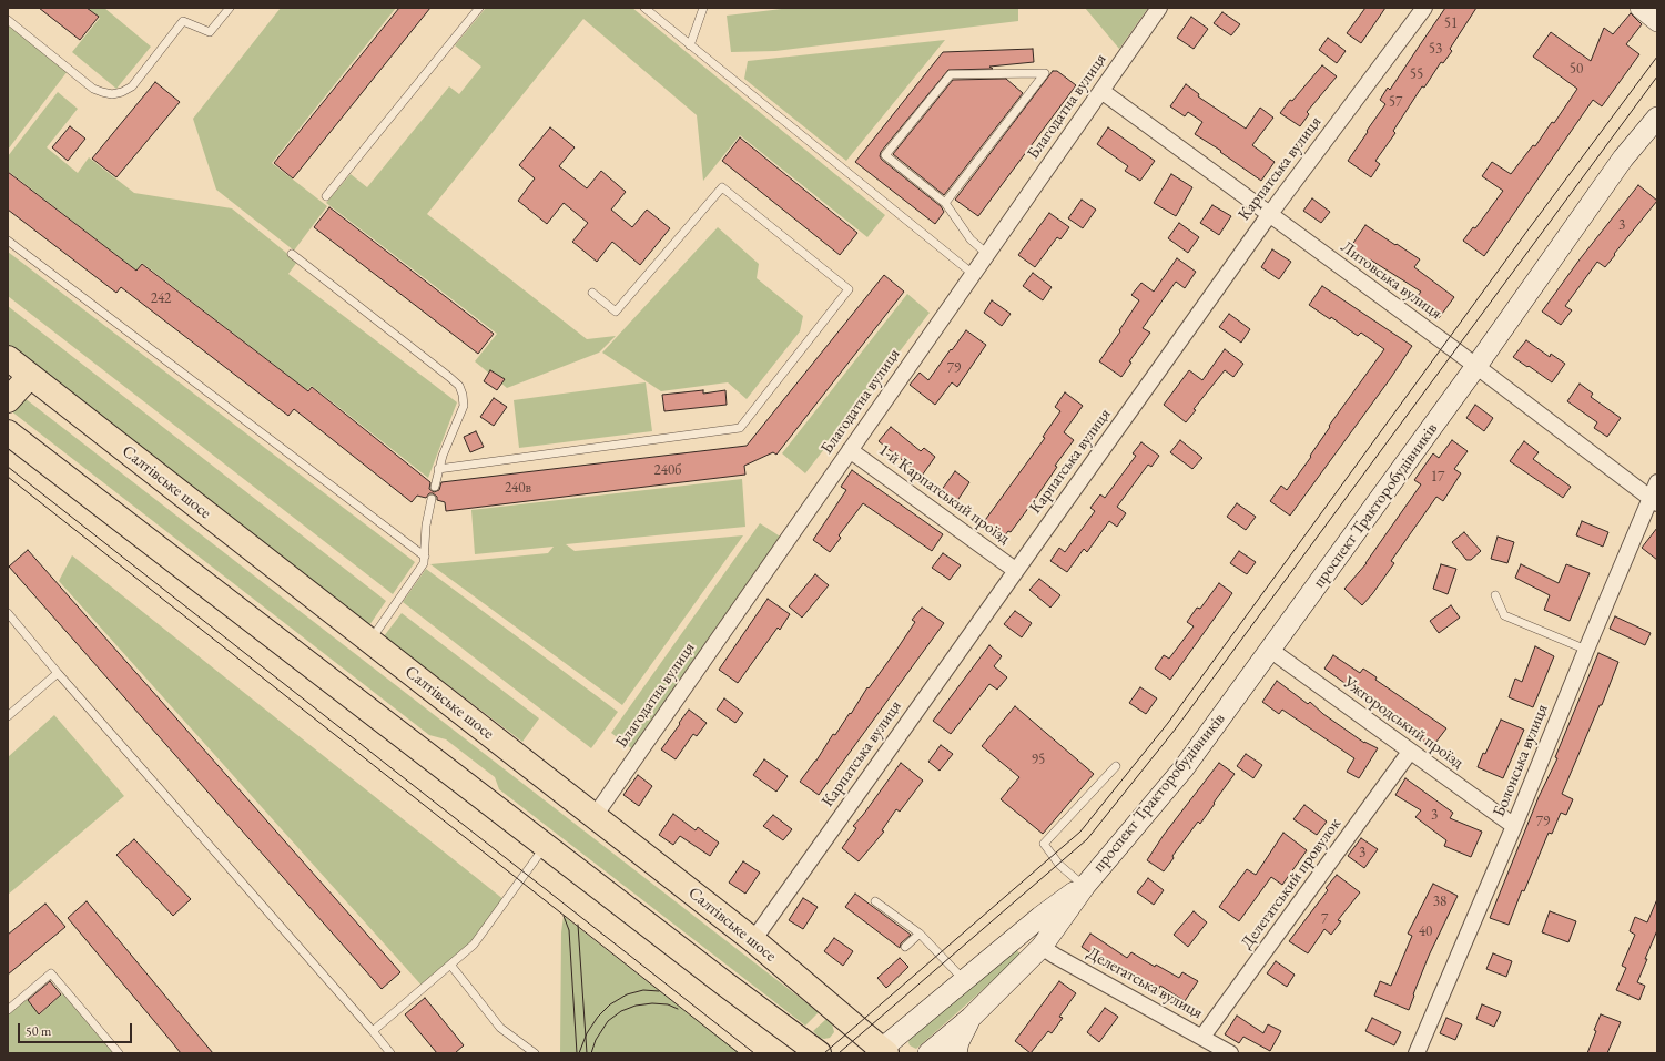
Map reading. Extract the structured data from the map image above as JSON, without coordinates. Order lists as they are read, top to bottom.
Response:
{
  "streets": {
    "main road": ["Салтівське шосе", "проспект Тракторобудівників"],
    "street": [
      "Благодатна вулиця",
      "Карпатська вулиця",
      "Литовська вулиця",
      "1-й Карпатський проїзд",
      "Ужгородський проїзд",
      "Болонська вулиця",
      "Делегатський провулок",
      "Делегатська вулиця"
    ]
  },
  "crossings": [
    ["Благодатна вулиця", "Литовська вулиця"],
    ["Благодатна вулиця", "Салтівське шосе"],
    ["Благодатна вулиця", "1-й Карпатський проїзд"],
    ["Карпатська вулиця", "Литовська вулиця"],
    ["Карпатська вулиця", "Салтівське шосе"],
    ["Карпатська вулиця", "1-й Карпатський проїзд"],
    ["Литовська вулиця", "проспект Тракторобудівників"],
    ["Литовська вулиця", "Болонська вулиця"],
    ["Салтівське шосе", "проспект Тракторобудівників"],
    ["проспект Тракторобудівників", "Ужгородський проїзд"],
    ["проспект Тракторобудівників", "Делегатська вулиця"],
    ["Ужгородський проїзд", "Болонська вулиця"],
    ["Ужгородський проїзд", "Делегатський провулок"],
    ["Делегатський провулок", "Делегатська вулиця"]
  ],
  "house_numbers": [
    "51",
    "53",
    "50",
    "55",
    "57",
    "3",
    "242",
    "79",
    "240б",
    "17",
    "240в",
    "95",
    "3",
    "79",
    "3",
    "38",
    "7",
    "40"
  ],
  "scale_bar": "50 m"
}
